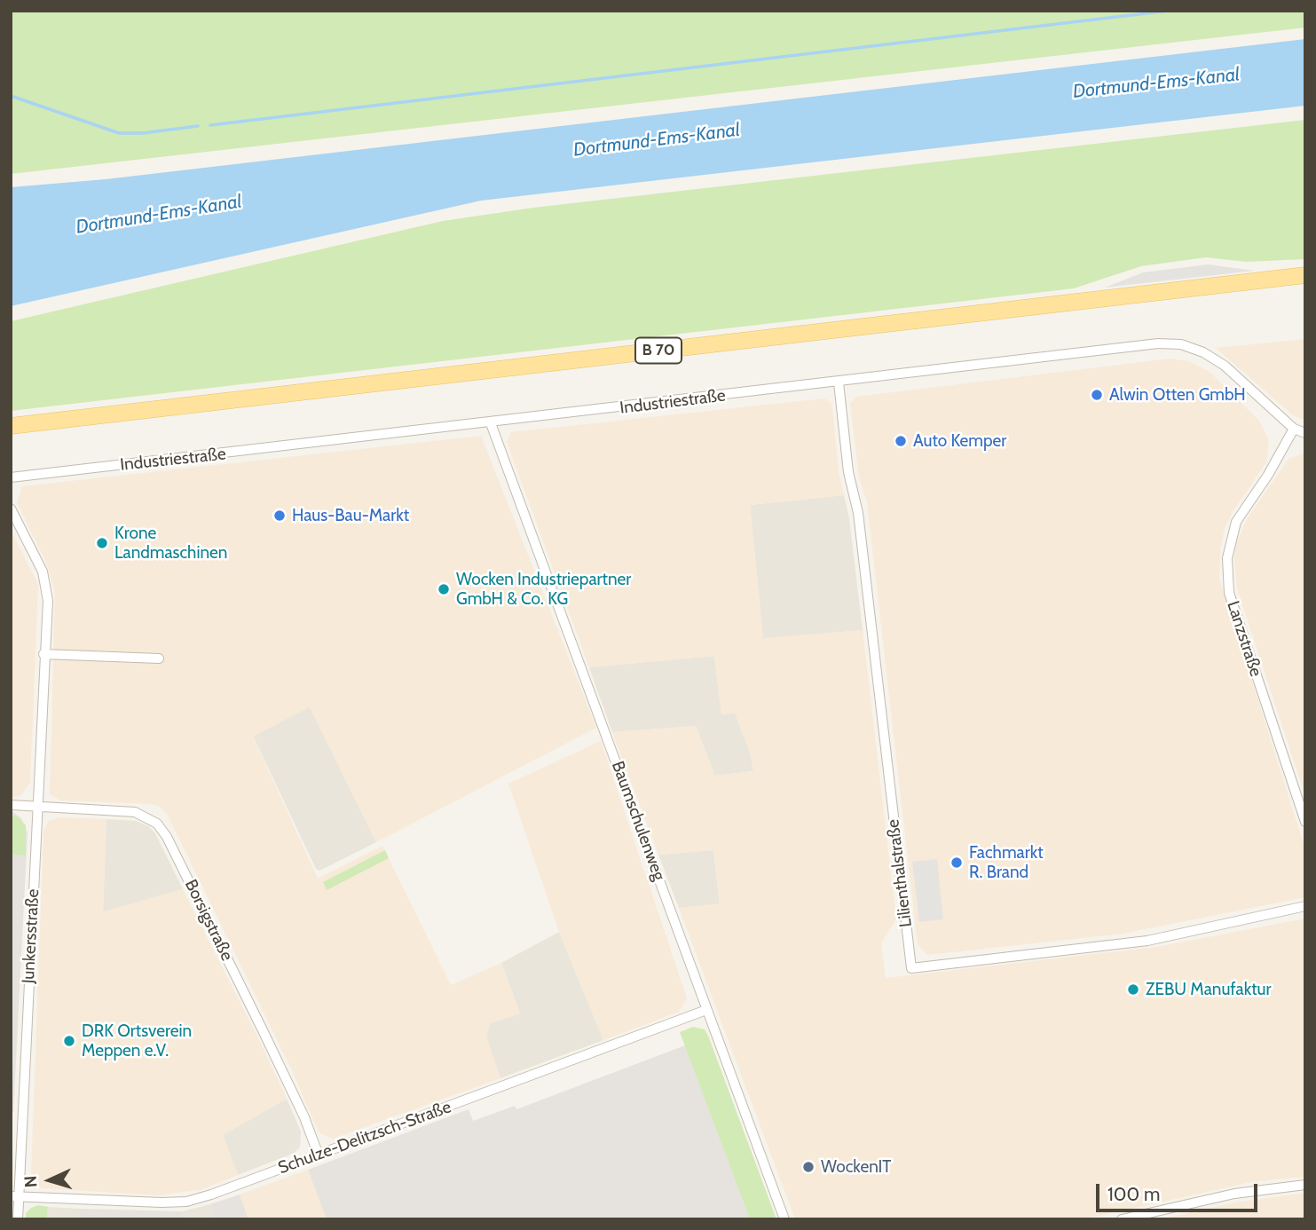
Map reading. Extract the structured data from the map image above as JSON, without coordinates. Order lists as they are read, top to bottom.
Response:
{
  "streets": {
    "main road": ["B 70"],
    "street": [
      "Industriestraße",
      "Lanzstraße",
      "Baumschulenweg",
      "Lilienthalstraße",
      "Borsigstraße",
      "Junkersstraße",
      "Schulze-Delitzsch-Straße"
    ]
  },
  "crossings": [
    ["Industriestraße", "Lanzstraße"],
    ["Industriestraße", "Baumschulenweg"],
    ["Industriestraße", "Lilienthalstraße"],
    ["Baumschulenweg", "Schulze-Delitzsch-Straße"],
    ["Borsigstraße", "Junkersstraße"],
    ["Borsigstraße", "Schulze-Delitzsch-Straße"],
    ["Junkersstraße", "Schulze-Delitzsch-Straße"]
  ],
  "water": ["Dortmund-Ems-Kanal"],
  "places": [
    "Alwin Otten GmbH",
    "Auto Kemper",
    "Haus-Bau-Markt",
    "Krone Landmaschinen",
    "Wocken Industriepartner GmbH & Co. KG",
    "Fachmarkt R. Brand",
    "ZEBU Manufaktur",
    "DRK Ortsverein Meppen e.V.",
    "WockenIT"
  ],
  "scale_bar": "100 m",
  "north": "left"
}
